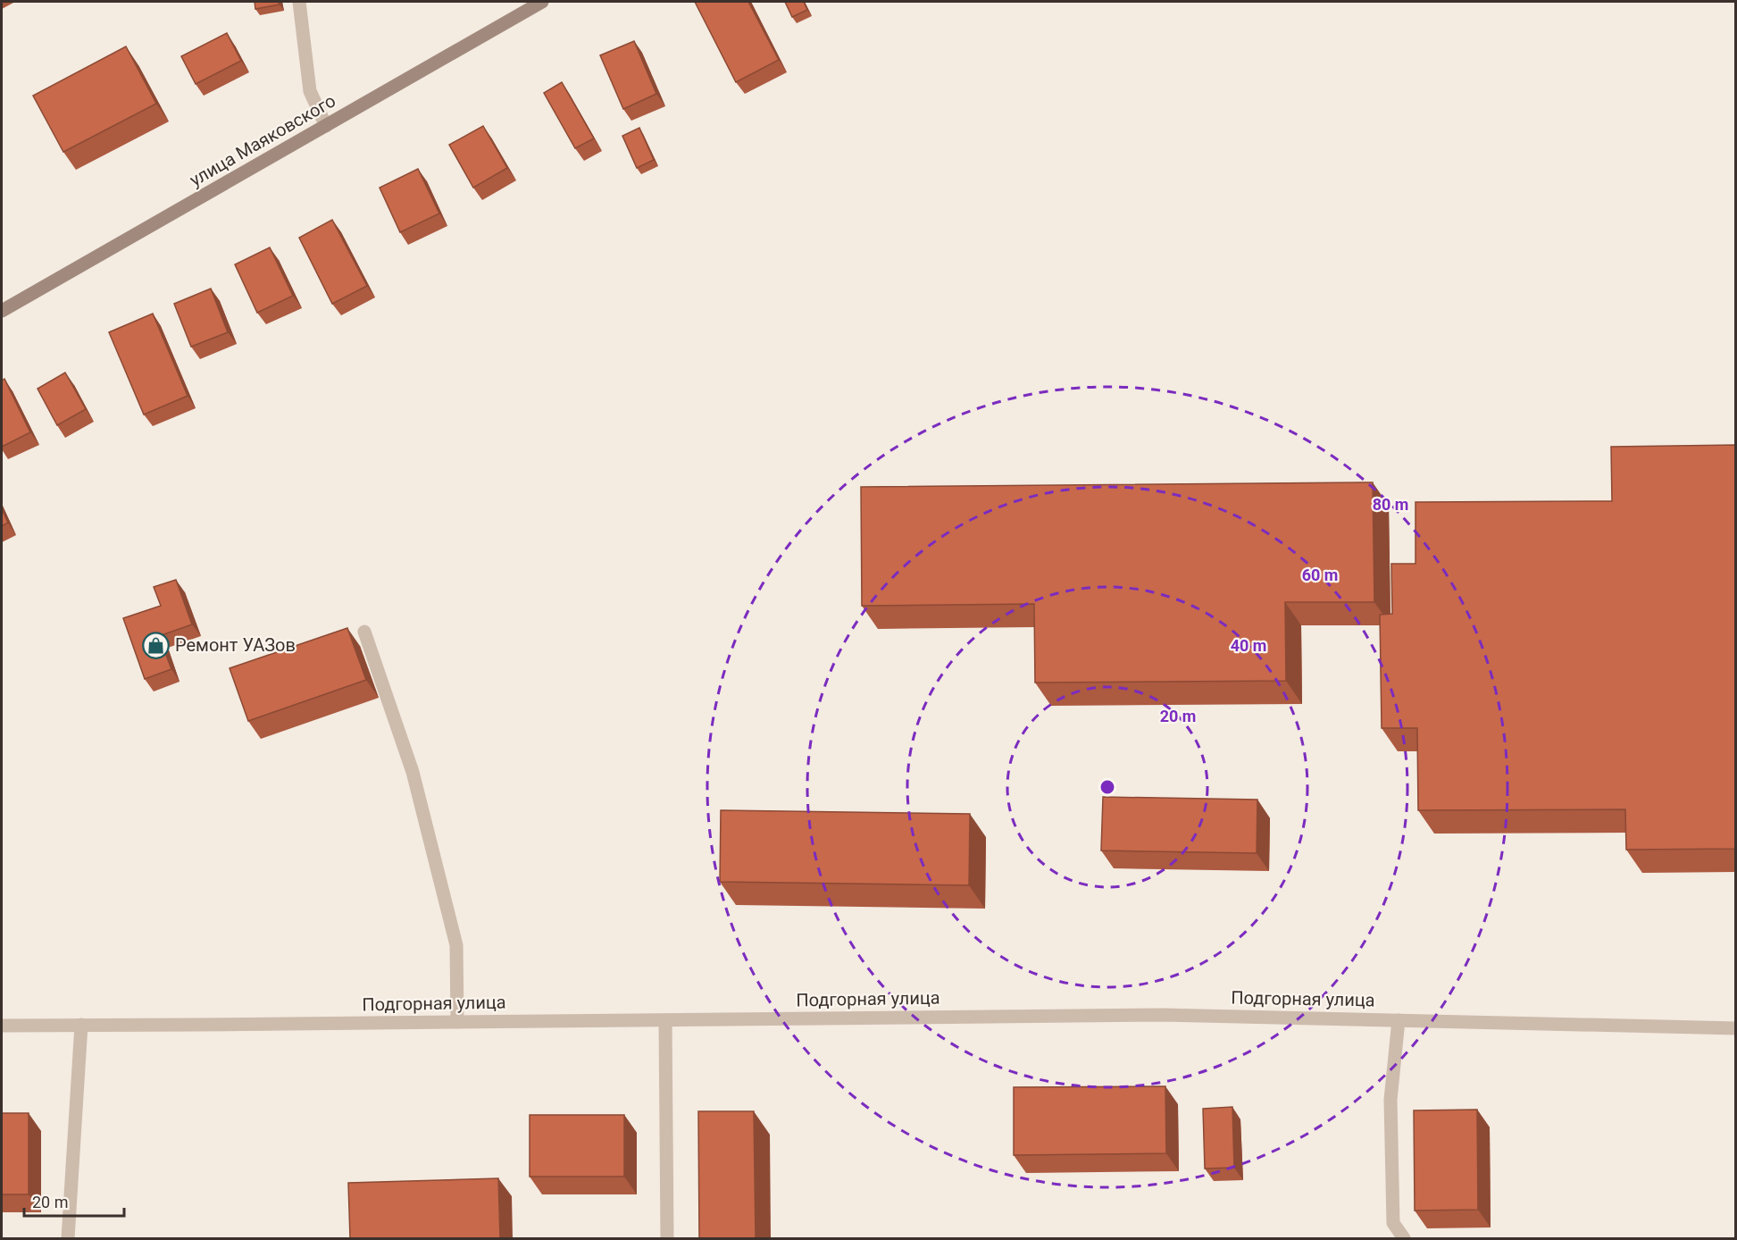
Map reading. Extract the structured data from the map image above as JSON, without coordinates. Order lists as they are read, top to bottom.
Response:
{
  "streets": {
    "street": ["улица Маяковского", "Подгорная улица"]
  },
  "places": {
    "shop": ["Ремонт УАЗов"]
  },
  "scale_bar": "20 m",
  "rings": [
    "80 m",
    "60 m",
    "40 m",
    "20 m"
  ]
}
